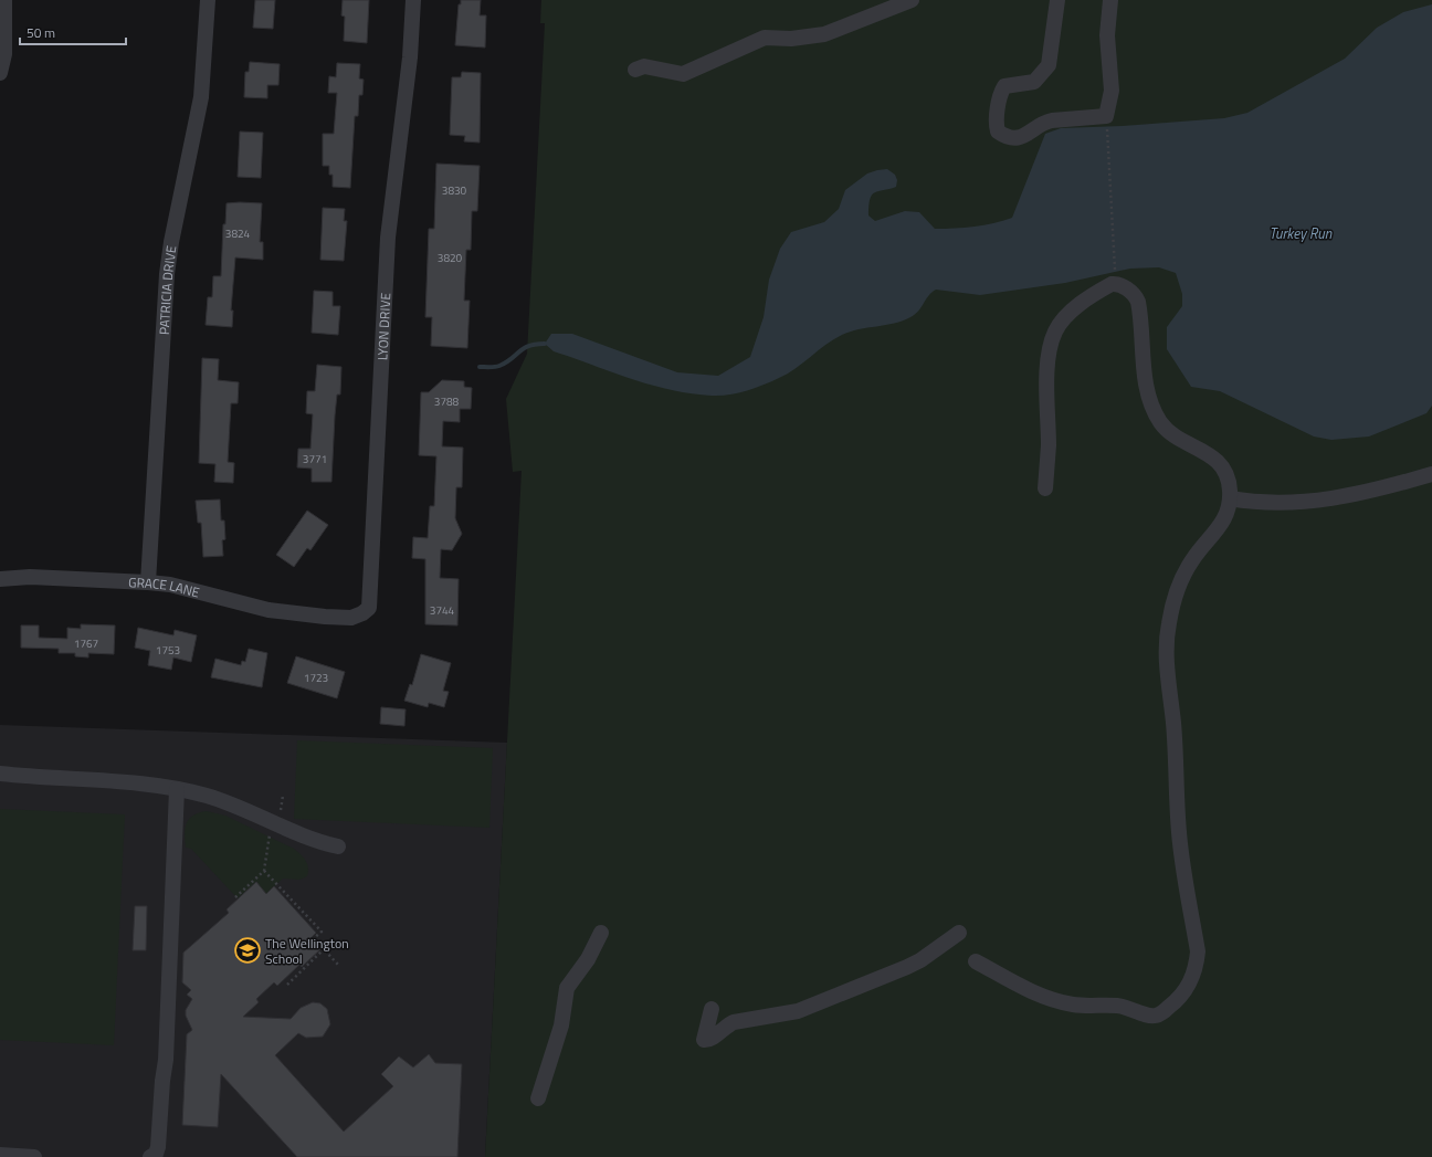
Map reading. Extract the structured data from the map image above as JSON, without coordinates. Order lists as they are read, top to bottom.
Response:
{
  "streets": {
    "street": ["PATRICIA DRIVE", "LYON DRIVE", "GRACE LANE"]
  },
  "crossings": [
    ["PATRICIA DRIVE", "GRACE LANE"],
    ["LYON DRIVE", "GRACE LANE"]
  ],
  "water": ["Turkey Run"],
  "places": {
    "school or university": ["The Wellington School"]
  },
  "house_numbers": [
    "3830",
    "3824",
    "3820",
    "3788",
    "3771",
    "3744",
    "1767",
    "1753",
    "1723"
  ],
  "scale_bar": "50 m"
}
